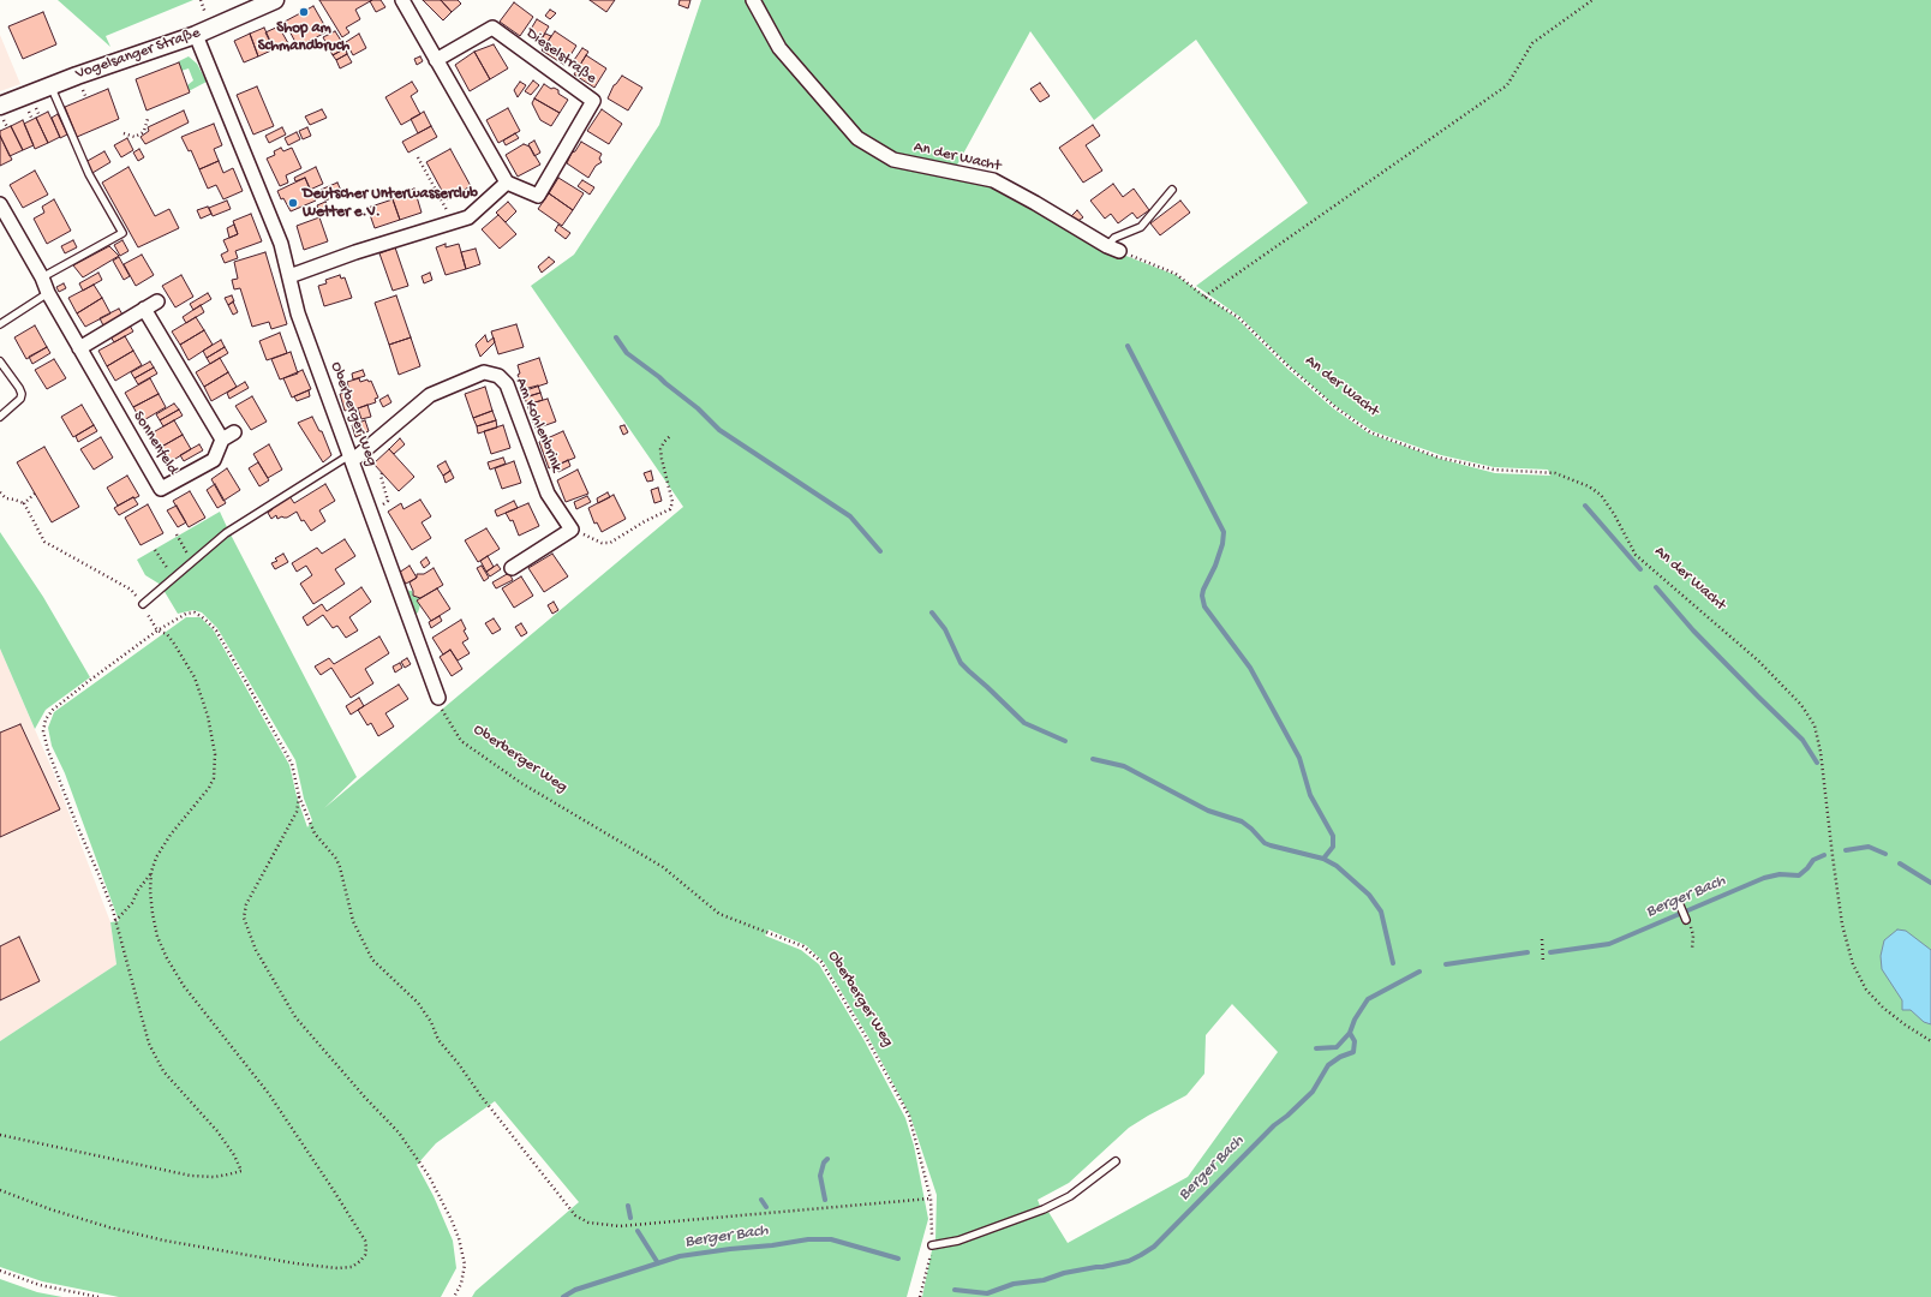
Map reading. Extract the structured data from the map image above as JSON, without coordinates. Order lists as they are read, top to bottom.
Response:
{
  "streets": {
    "street": [
      "Vogelsanger Straße",
      "Dieselstraße",
      "An der Wacht",
      "Oberberger Weg",
      "Am Kohlenbrink",
      "Sonnenfeld"
    ]
  },
  "crossings": [
    ["Vogelsanger Straße", "Oberberger Weg"],
    ["Oberberger Weg", "Am Kohlenbrink"]
  ],
  "water": ["Berger Bach"],
  "places": ["Shop am Schmandbruch", "Deutscher Unterwasserclub Wetter e.V."]
}
